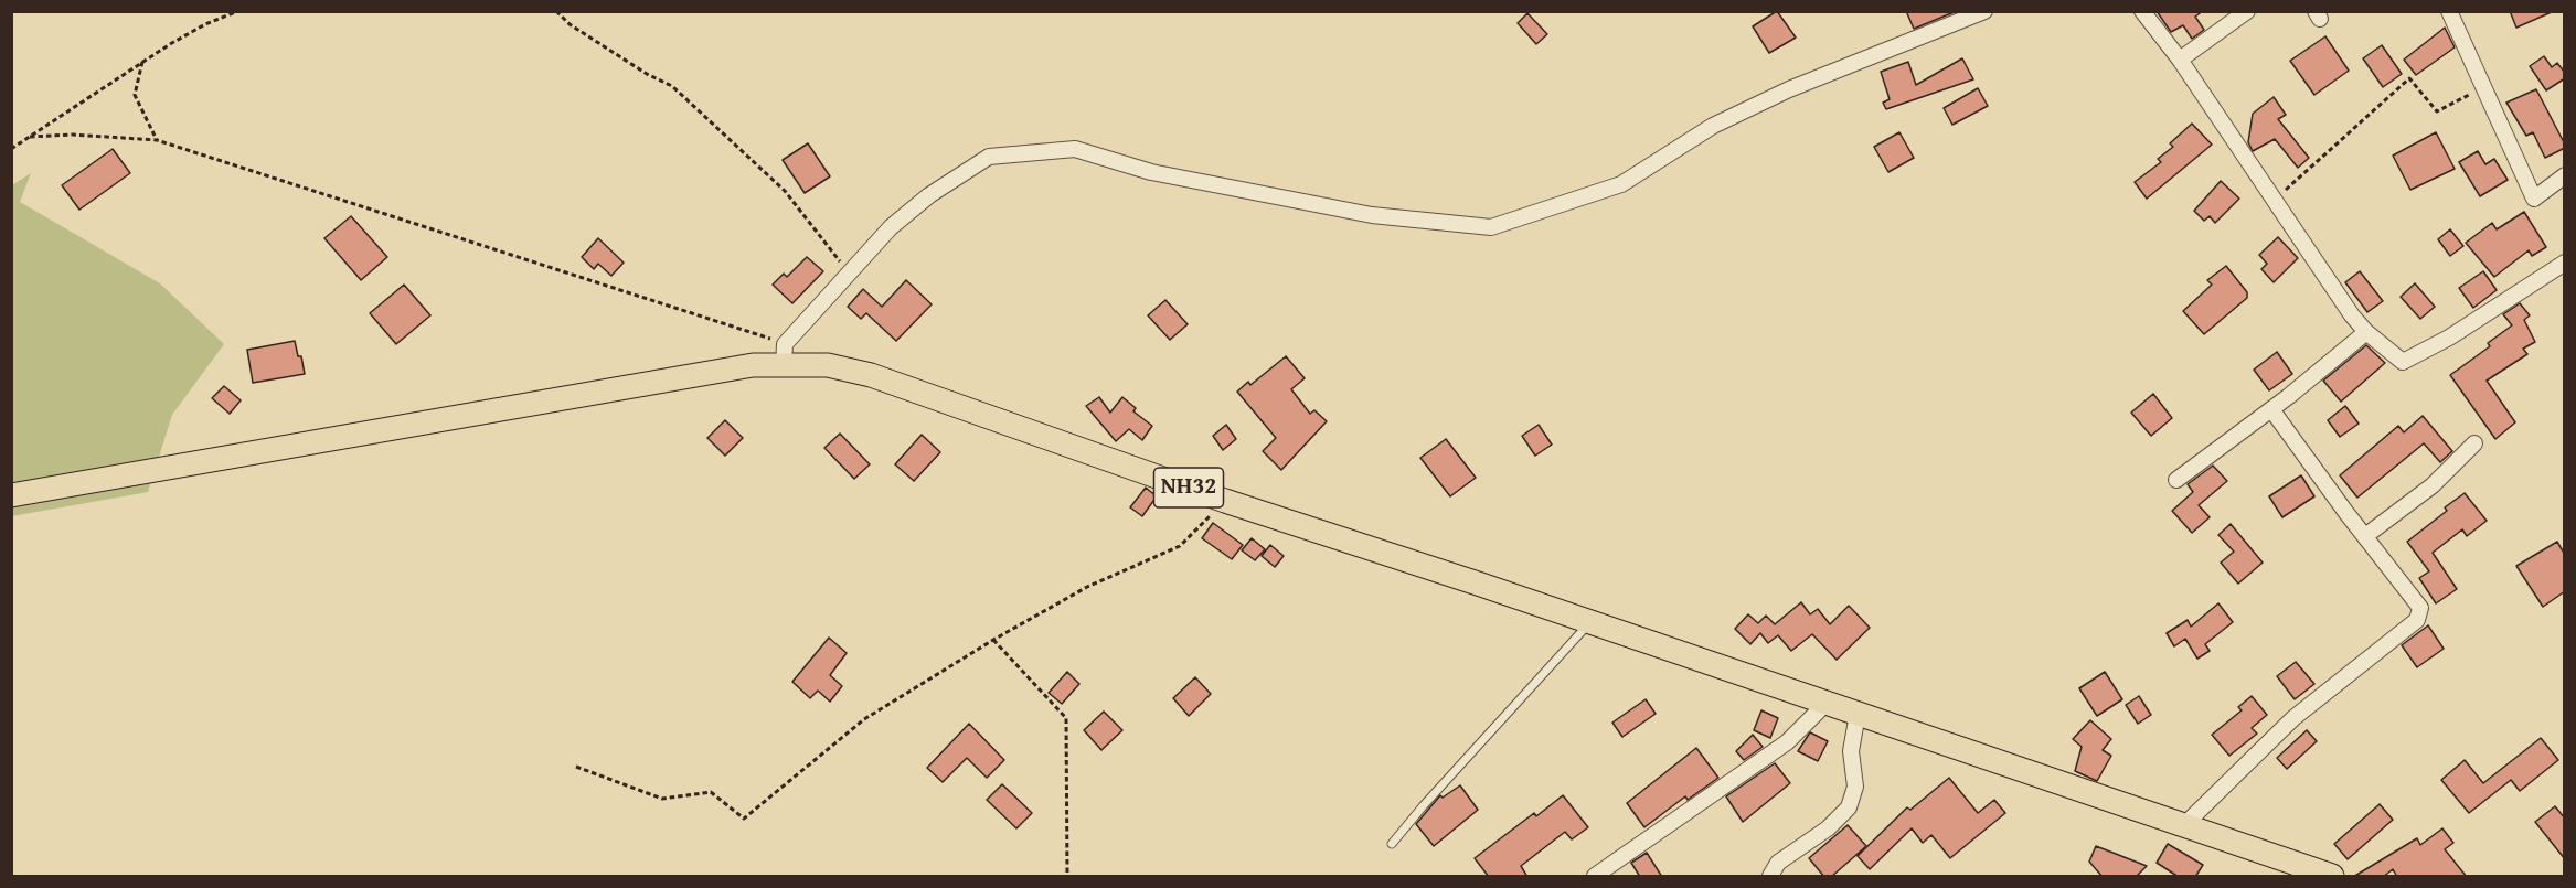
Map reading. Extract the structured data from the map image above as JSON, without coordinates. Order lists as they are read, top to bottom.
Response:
{
  "streets": {
    "main road": ["NH32"]
  }
}
